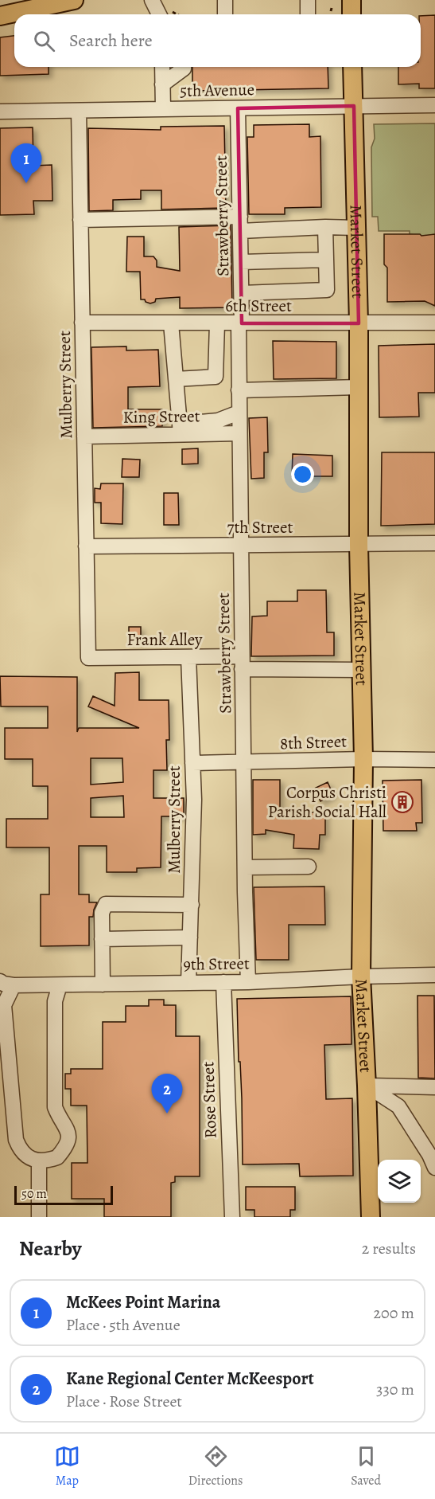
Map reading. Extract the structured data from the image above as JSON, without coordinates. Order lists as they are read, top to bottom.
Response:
{
  "streets": {
    "main road": ["Market Street"],
    "street": [
      "5th Avenue",
      "Strawberry Street",
      "6th Street",
      "Mulberry Street",
      "King Street",
      "7th Street",
      "Frank Alley",
      "8th Street",
      "9th Street",
      "Rose Street"
    ]
  },
  "crossings": [
    ["5th Avenue", "Strawberry Street"],
    ["5th Avenue", "Market Street"],
    ["5th Avenue", "Mulberry Street"],
    ["Strawberry Street", "6th Street"],
    ["Strawberry Street", "King Street"],
    ["Strawberry Street", "7th Street"],
    ["Strawberry Street", "Frank Alley"],
    ["Strawberry Street", "8th Street"],
    ["Strawberry Street", "9th Street"],
    ["Market Street", "6th Street"],
    ["Market Street", "7th Street"],
    ["Market Street", "Frank Alley"],
    ["Market Street", "8th Street"],
    ["Market Street", "9th Street"],
    ["6th Street", "Mulberry Street"],
    ["Mulberry Street", "King Street"],
    ["Mulberry Street", "7th Street"],
    ["Mulberry Street", "Frank Alley"],
    ["Mulberry Street", "8th Street"],
    ["Mulberry Street", "9th Street"],
    ["9th Street", "Rose Street"]
  ],
  "places": {
    "building": ["Corpus Christi Parish Social Hall"]
  },
  "scale_bar": "50 m",
  "page": {
    "search": "Search here",
    "pins": ["1", "2"],
    "scale": "50 m",
    "heading": ["Nearby", "2 results"],
    "list": [
      {
        "mark": "1",
        "name": "McKees Point Marina",
        "note": "Place · 5th Avenue",
        "value": "200 m"
      },
      {
        "mark": "2",
        "name": "Kane Regional Center McKeesport",
        "note": "Place · Rose Street",
        "value": "330 m"
      }
    ],
    "nav": ["Map", "Directions", "Saved"]
  }
}
